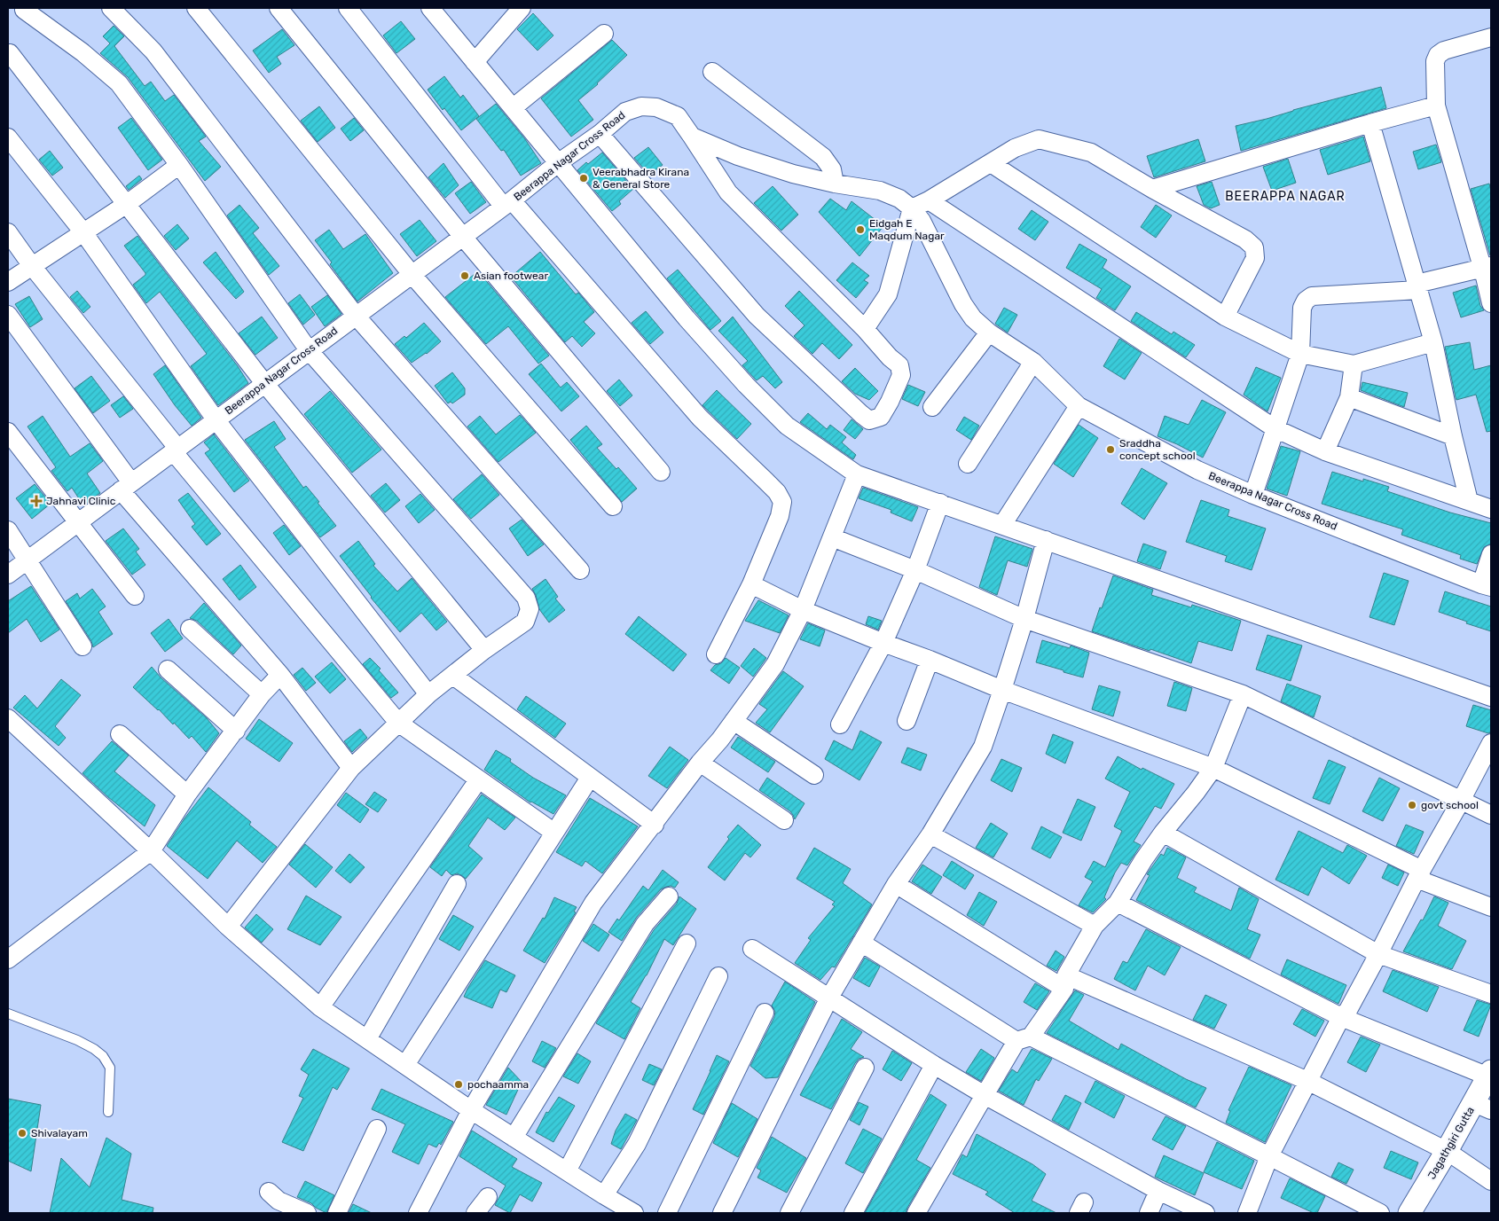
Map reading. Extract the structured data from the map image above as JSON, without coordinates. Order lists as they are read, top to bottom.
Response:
{
  "streets": {
    "street": ["Beerappa Nagar Cross Road", "Jagathgiri Gutta"]
  },
  "districts": ["BEERAPPA NAGAR"],
  "places": {
    "other": [
      "Veerabhadra Kirana & General Store",
      "Eidgah E Maqdum Nagar",
      "Asian footwear",
      "Sraddha concept school",
      "govt school",
      "pochaamma",
      "Shivalayam"
    ],
    "health": ["Jahnavi Clinic"]
  }
}
